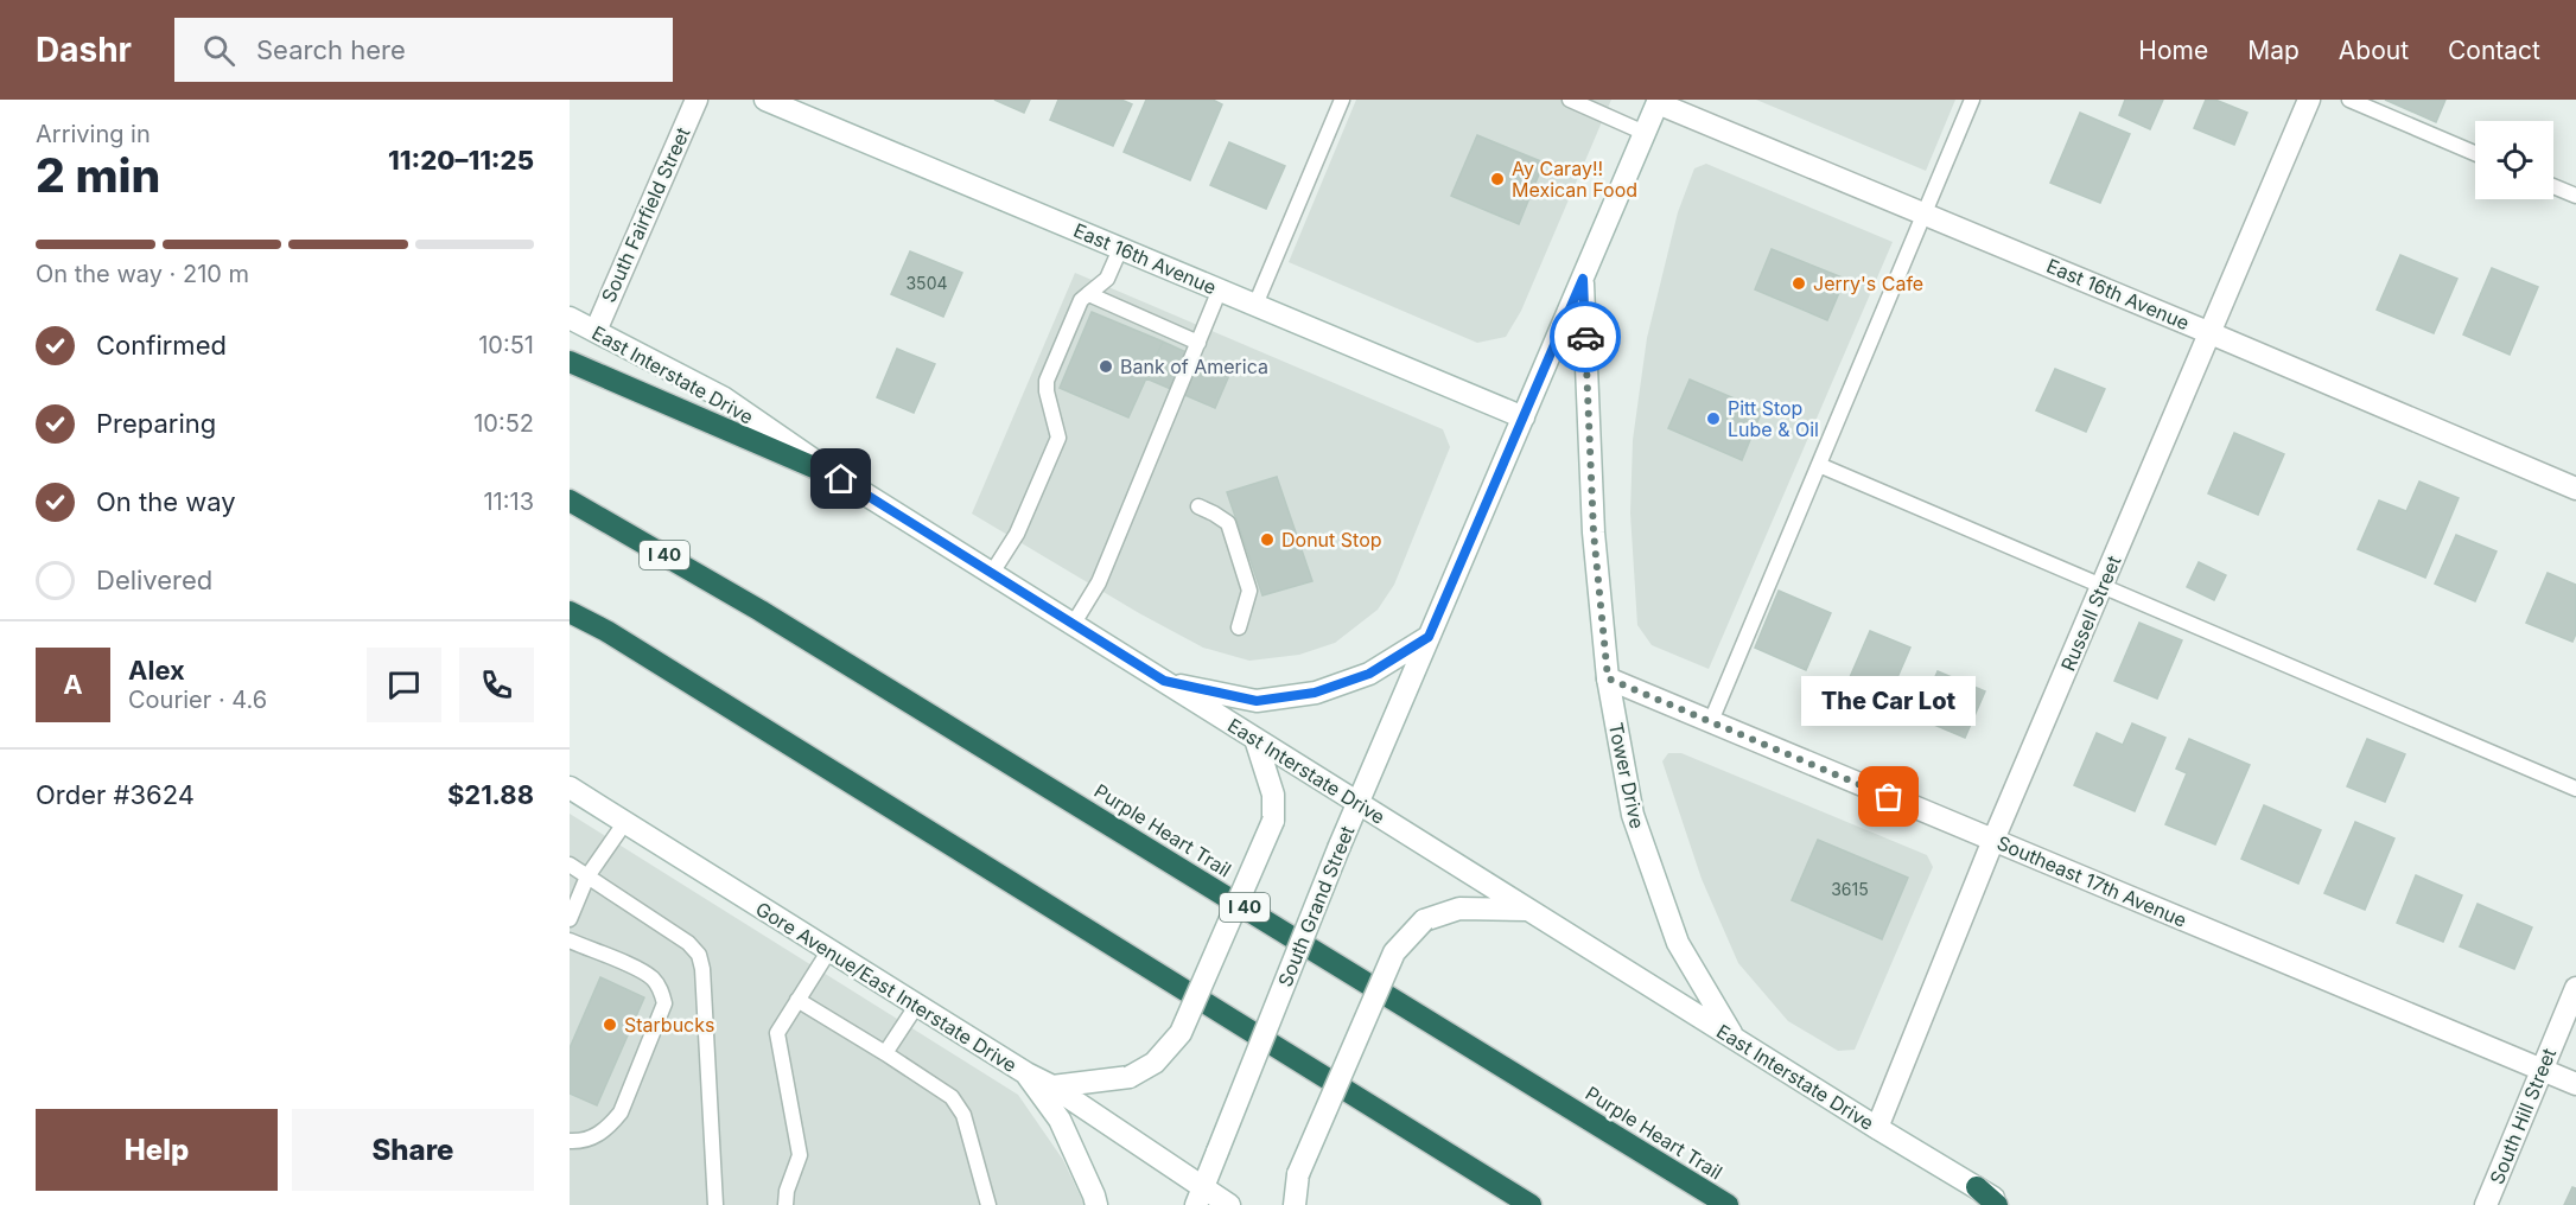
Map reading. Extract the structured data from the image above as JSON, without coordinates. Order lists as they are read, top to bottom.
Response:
{
  "streets": {
    "highway": ["I 40", "Purple Heart Trail"],
    "main road": [
      "South Fairfield Street",
      "East 16th Avenue",
      "East Interstate Drive",
      "Russell Street",
      "Tower Drive",
      "Southeast 17th Avenue",
      "South Grand Street",
      "Gore Avenue/East Interstate Drive",
      "South Hill Street"
    ]
  },
  "crossings": [
    ["South Fairfield Street", "East Interstate Drive"],
    ["East 16th Avenue", "Russell Street"],
    ["East 16th Avenue", "South Grand Street"],
    ["East Interstate Drive", "Russell Street"],
    ["East Interstate Drive", "Tower Drive"],
    ["East Interstate Drive", "South Grand Street"],
    ["Russell Street", "Southeast 17th Avenue"],
    ["Tower Drive", "Southeast 17th Avenue"],
    ["Tower Drive", "South Grand Street"],
    ["Southeast 17th Avenue", "South Hill Street"],
    ["South Grand Street", "Gore Avenue/East Interstate Drive"]
  ],
  "places": [
    "Ay Caray!! Mexican Food",
    "Jerry's Cafe",
    "Bank of America",
    "Pitt Stop Lube & Oil",
    "Donut Stop",
    "The Car Lot",
    "Starbucks"
  ],
  "house_numbers": ["3504", "3615"],
  "page": {
    "header": "Dashr",
    "search": "Search here",
    "nav": [
      "Home",
      "Map",
      "About",
      "Contact"
    ],
    "heading": ["2 min", "Arriving in", "11:20–11:25"],
    "panel": [
      "Alex",
      "Courier · 4.6",
      "Order #3624",
      "$21.88"
    ],
    "bar": "On the way · 210 m",
    "list": [
      ["Confirmed", "10:51"],
      ["Preparing", "10:52"],
      ["On the way", "11:13"],
      "Delivered"
    ],
    "round": "A",
    "bubble": "The Car Lot",
    "buttons": ["Help", "Share"]
  }
}
